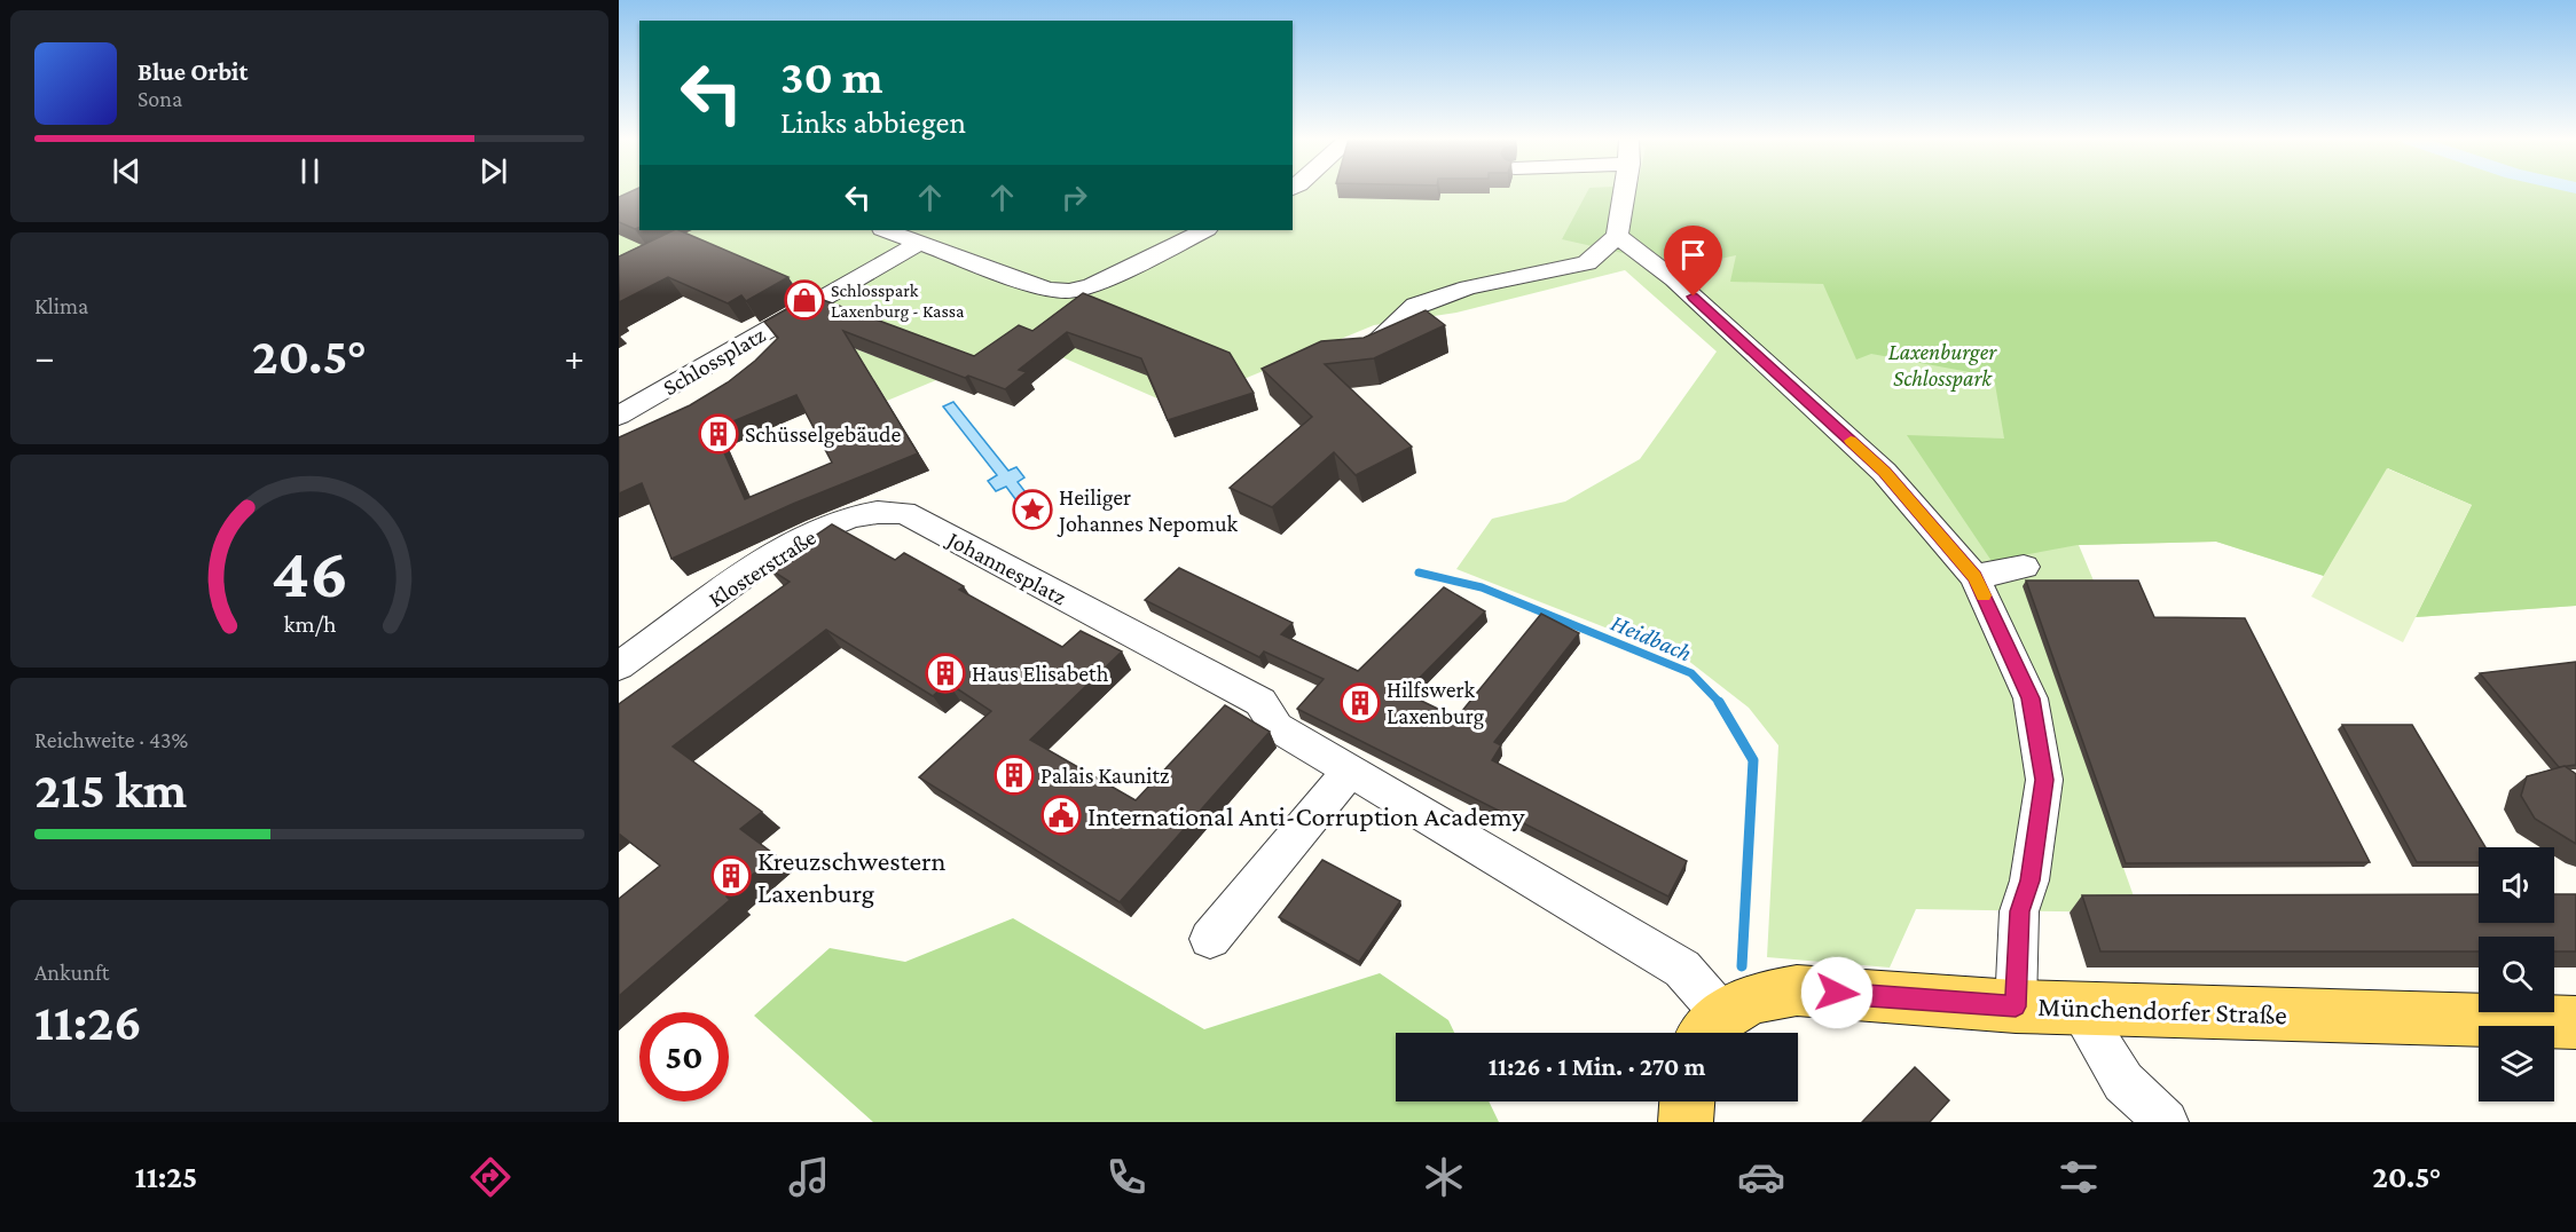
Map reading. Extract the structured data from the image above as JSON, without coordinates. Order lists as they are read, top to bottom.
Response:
{
  "streets": {
    "main road": ["Münchendorfer Straße"],
    "street": ["Schlossplatz", "Klosterstraße", "Johannesplatz"]
  },
  "crossings": [
    ["Klosterstraße", "Johannesplatz"],
    ["Johannesplatz", "Münchendorfer Straße"]
  ],
  "water": ["Heidbach"],
  "parks": ["Laxenburger Schlosspark"],
  "places": {
    "shop": ["Schlosspark Laxenburg - Kassa"],
    "building": [
      "Schüsselgebäude",
      "Haus Elisabeth",
      "Hilfswerk Laxenburg",
      "Palais Kaunitz",
      "Kreuzschwestern Laxenburg"
    ],
    "place": ["Heiliger Johannes Nepomuk"],
    "public building": ["International Anti-Corruption Academy"]
  },
  "page": {
    "turn": ["30 m", "Links abbiegen"],
    "song": ["Blue Orbit", "Sona"],
    "tile": [
      "Klima",
      ["Reichweite · 43%", "215 km"],
      ["Ankunft", "11:26"]
    ],
    "heat": ["−", "20.5°", "+"],
    "limit": "50",
    "trip": "11:26 · 1 Min. · 270 m",
    "tabs": ["11:25", "20.5°"],
    "gauge": ["46", "km/h"]
  }
}
